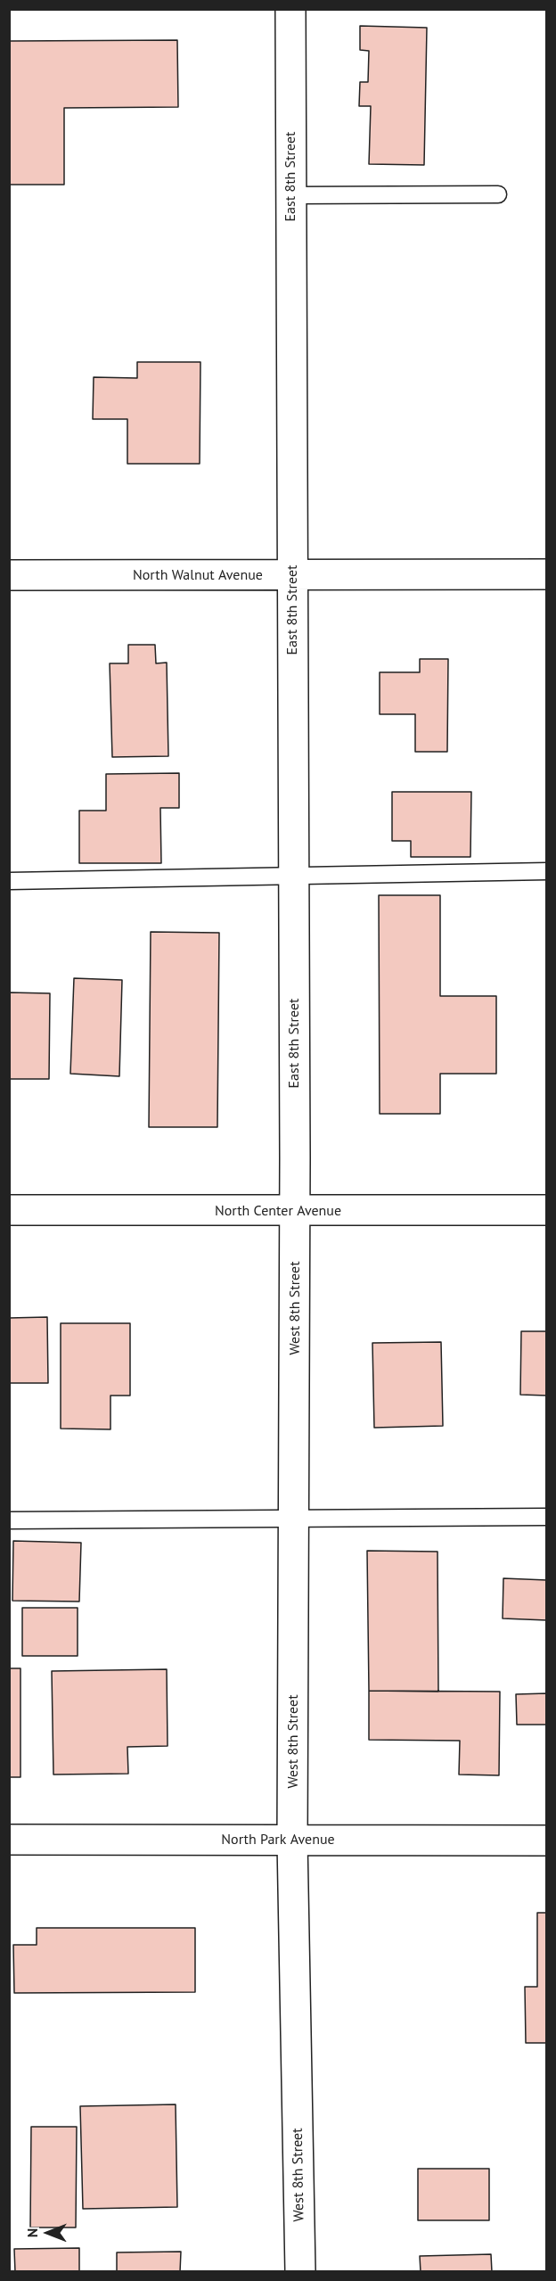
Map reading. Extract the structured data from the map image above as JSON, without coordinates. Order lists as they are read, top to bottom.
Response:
{
  "streets": {
    "street": [
      "East 8th Street",
      "North Walnut Avenue",
      "North Center Avenue",
      "West 8th Street",
      "North Park Avenue"
    ]
  },
  "crossings": [
    ["East 8th Street", "North Walnut Avenue"],
    ["East 8th Street", "North Center Avenue"],
    ["East 8th Street", "West 8th Street"],
    ["North Center Avenue", "West 8th Street"],
    ["West 8th Street", "North Park Avenue"]
  ],
  "north": "left"
}
